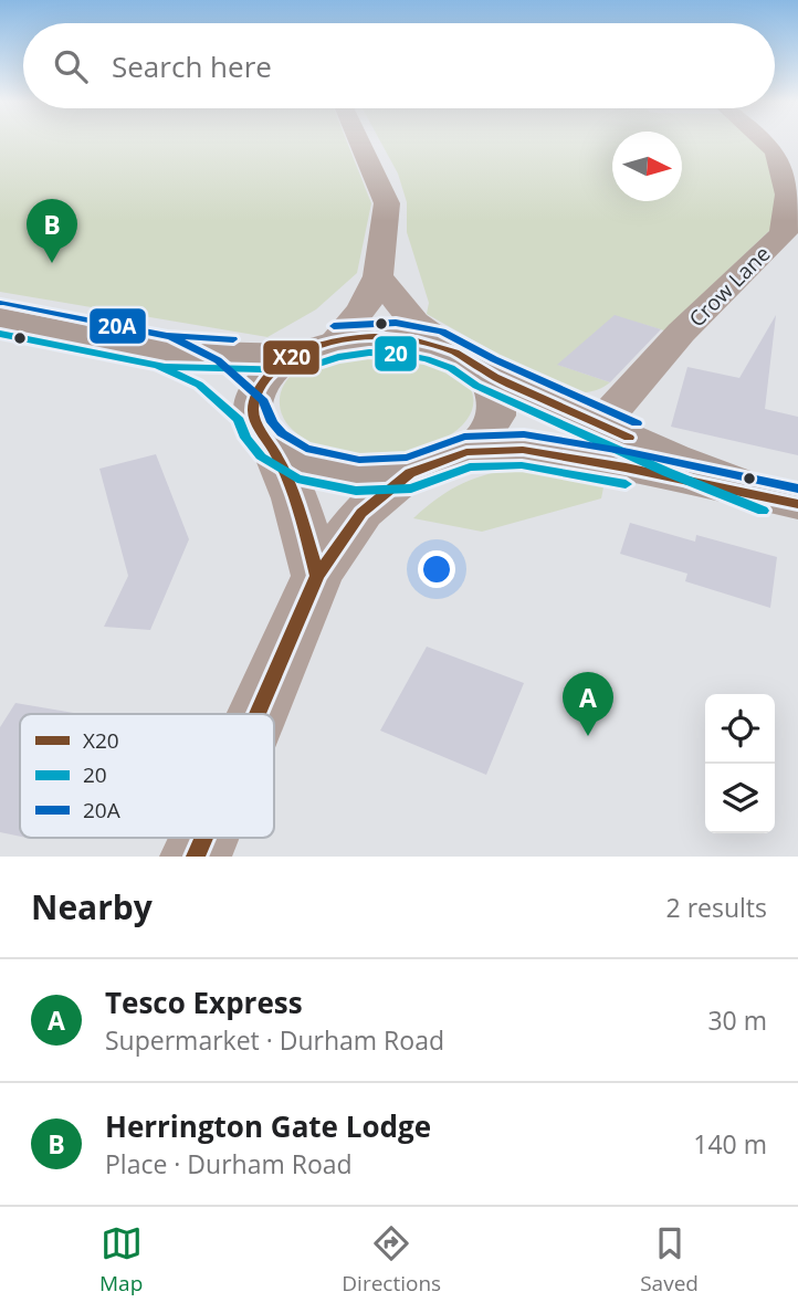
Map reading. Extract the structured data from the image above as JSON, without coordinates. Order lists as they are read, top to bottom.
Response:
{
  "streets": {
    "street": ["Crow Lane"]
  },
  "lines": ["transit line 20A", "transit line 20", "transit line X20"],
  "legend": ["X20", "20", "20A"],
  "north": "right",
  "page": {
    "search": "Search here",
    "pins": ["B", "A"],
    "heading": ["Nearby", "2 results"],
    "list": [
      {
        "mark": "A",
        "name": "Tesco Express",
        "note": "Supermarket · Durham Road",
        "value": "30 m"
      },
      {
        "mark": "B",
        "name": "Herrington Gate Lodge",
        "note": "Place · Durham Road",
        "value": "140 m"
      }
    ],
    "nav": ["Map", "Directions", "Saved"]
  }
}
